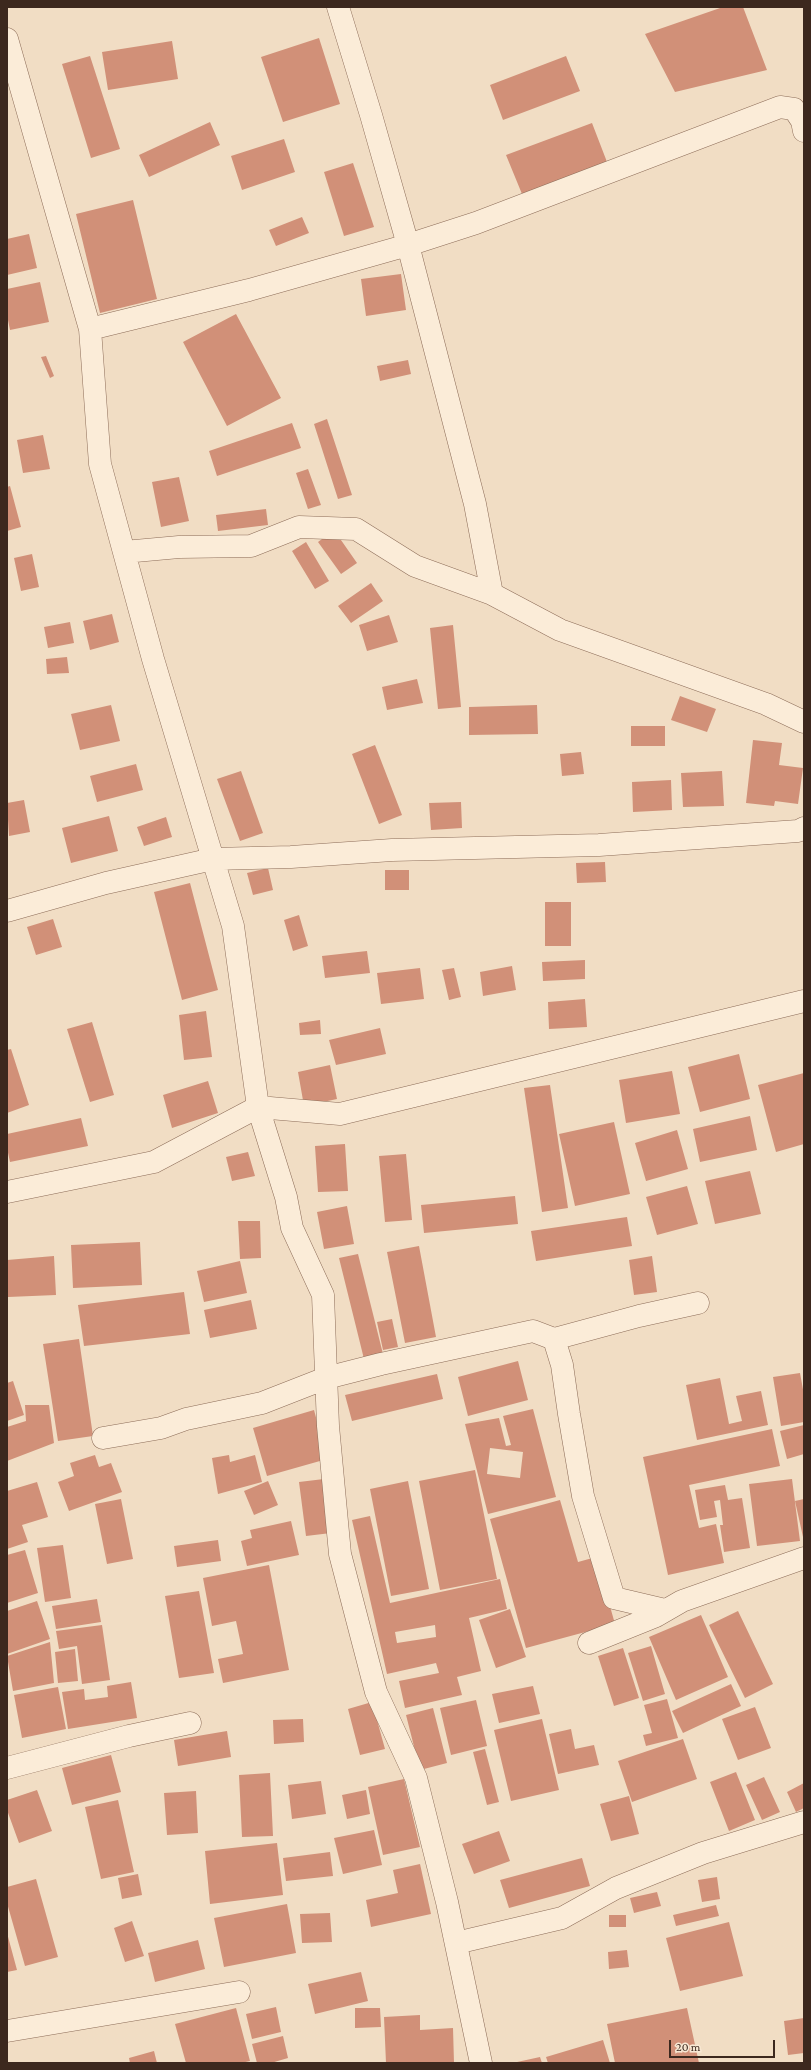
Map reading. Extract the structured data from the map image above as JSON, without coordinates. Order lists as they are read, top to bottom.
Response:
{
  "scale_bar": "20 m"
}
